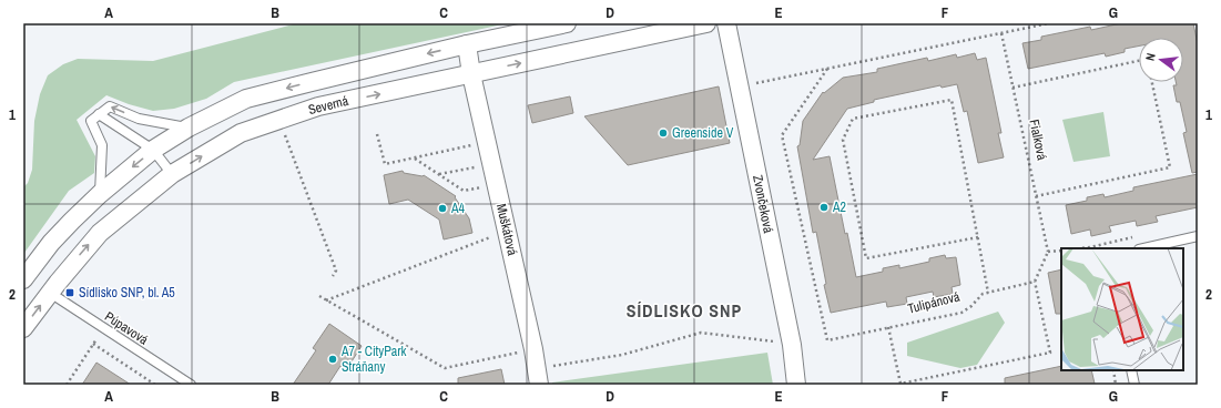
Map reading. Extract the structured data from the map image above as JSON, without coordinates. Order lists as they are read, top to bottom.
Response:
{
  "streets": {
    "street": ["Severná", "Zvončeková", "Muškátová"],
    "lane": ["Púpavová"],
    "path": ["Fialková", "Tulipánová"]
  },
  "crossings": [
    ["Severná", "Muškátová"],
    ["Severná", "Púpavová"]
  ],
  "districts": ["SÍDLISKO SNP"],
  "places": {
    "other": [
      "Greenside V",
      "A2",
      "A4",
      "A7 - CityPark Stráňany"
    ],
    "transit": ["Sídlisko SNP, bl. A5"]
  },
  "north": "left",
  "grid": {
    "columns": [
      "A",
      "B",
      "C",
      "D",
      "E",
      "F",
      "G"
    ],
    "rows": ["1", "2"]
  }
}
